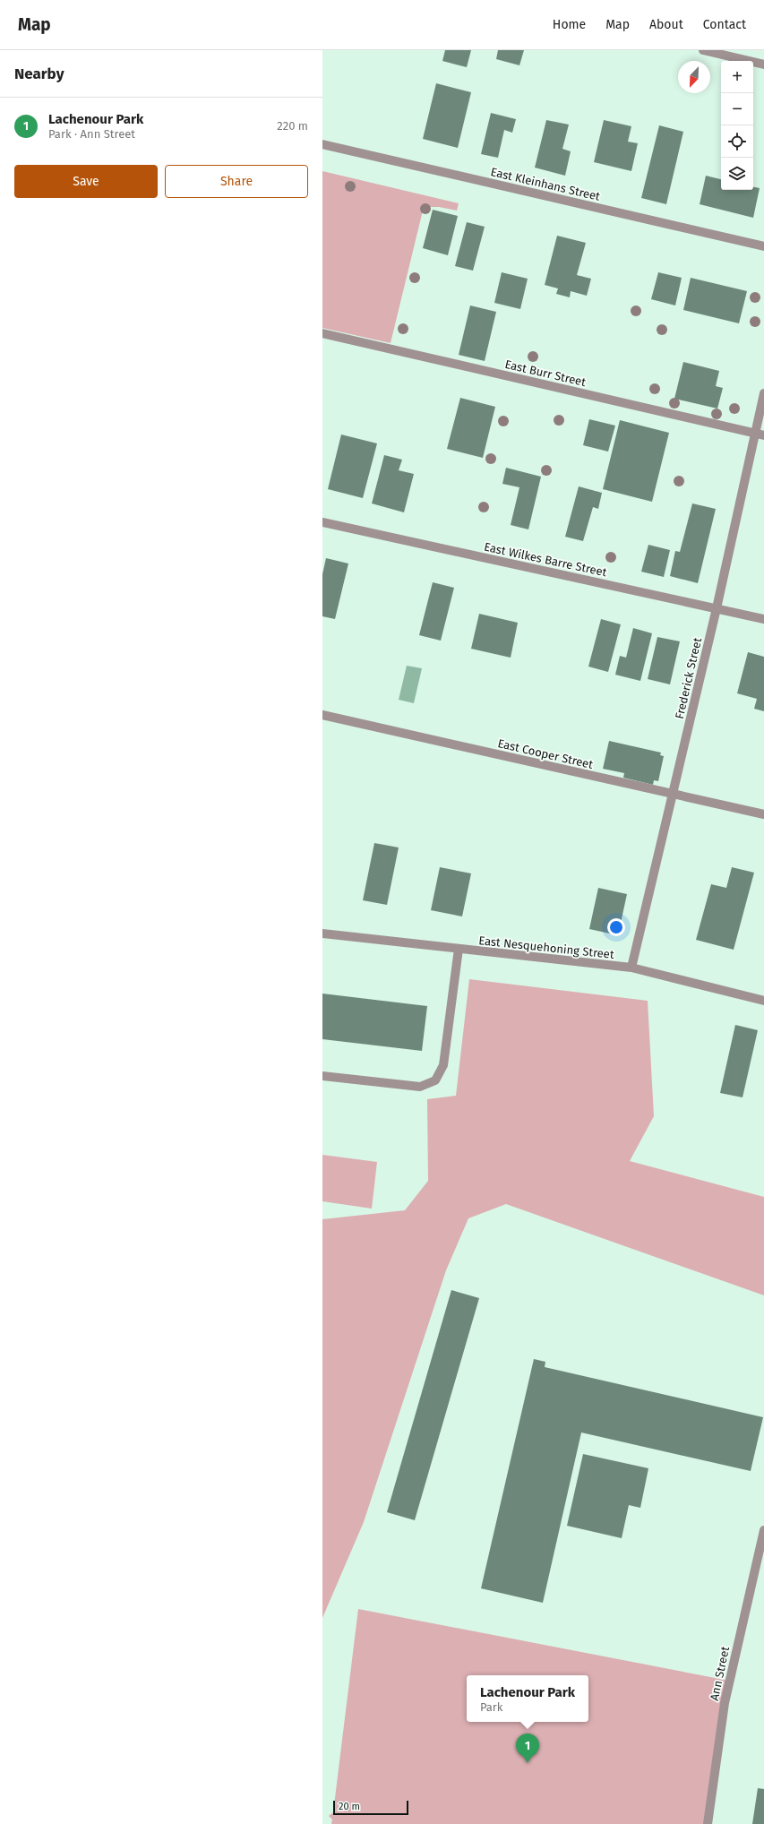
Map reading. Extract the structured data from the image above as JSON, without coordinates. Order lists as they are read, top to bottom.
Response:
{
  "streets": {
    "street": [
      "East Kleinhans Street",
      "East Burr Street",
      "East Wilkes Barre Street",
      "Frederick Street",
      "East Cooper Street",
      "East Nesquehoning Street",
      "Ann Street"
    ]
  },
  "crossings": [
    ["East Burr Street", "Frederick Street"],
    ["East Wilkes Barre Street", "Frederick Street"],
    ["Frederick Street", "East Cooper Street"],
    ["Frederick Street", "East Nesquehoning Street"]
  ],
  "scale_bar": "20 m",
  "north": "bottom left",
  "page": {
    "header": "Map",
    "nav": [
      "Home",
      "Map",
      "About",
      "Contact"
    ],
    "heading": "Nearby",
    "map_buttons": ["+", "−"],
    "list": [
      {
        "mark": "1",
        "name": "Lachenour Park",
        "note": "Park · Ann Street",
        "value": "220 m"
      }
    ],
    "buttons": ["Save", "Share"],
    "popup": ["Lachenour Park", "Park"],
    "pins": "1",
    "scale": "20 m"
  }
}
